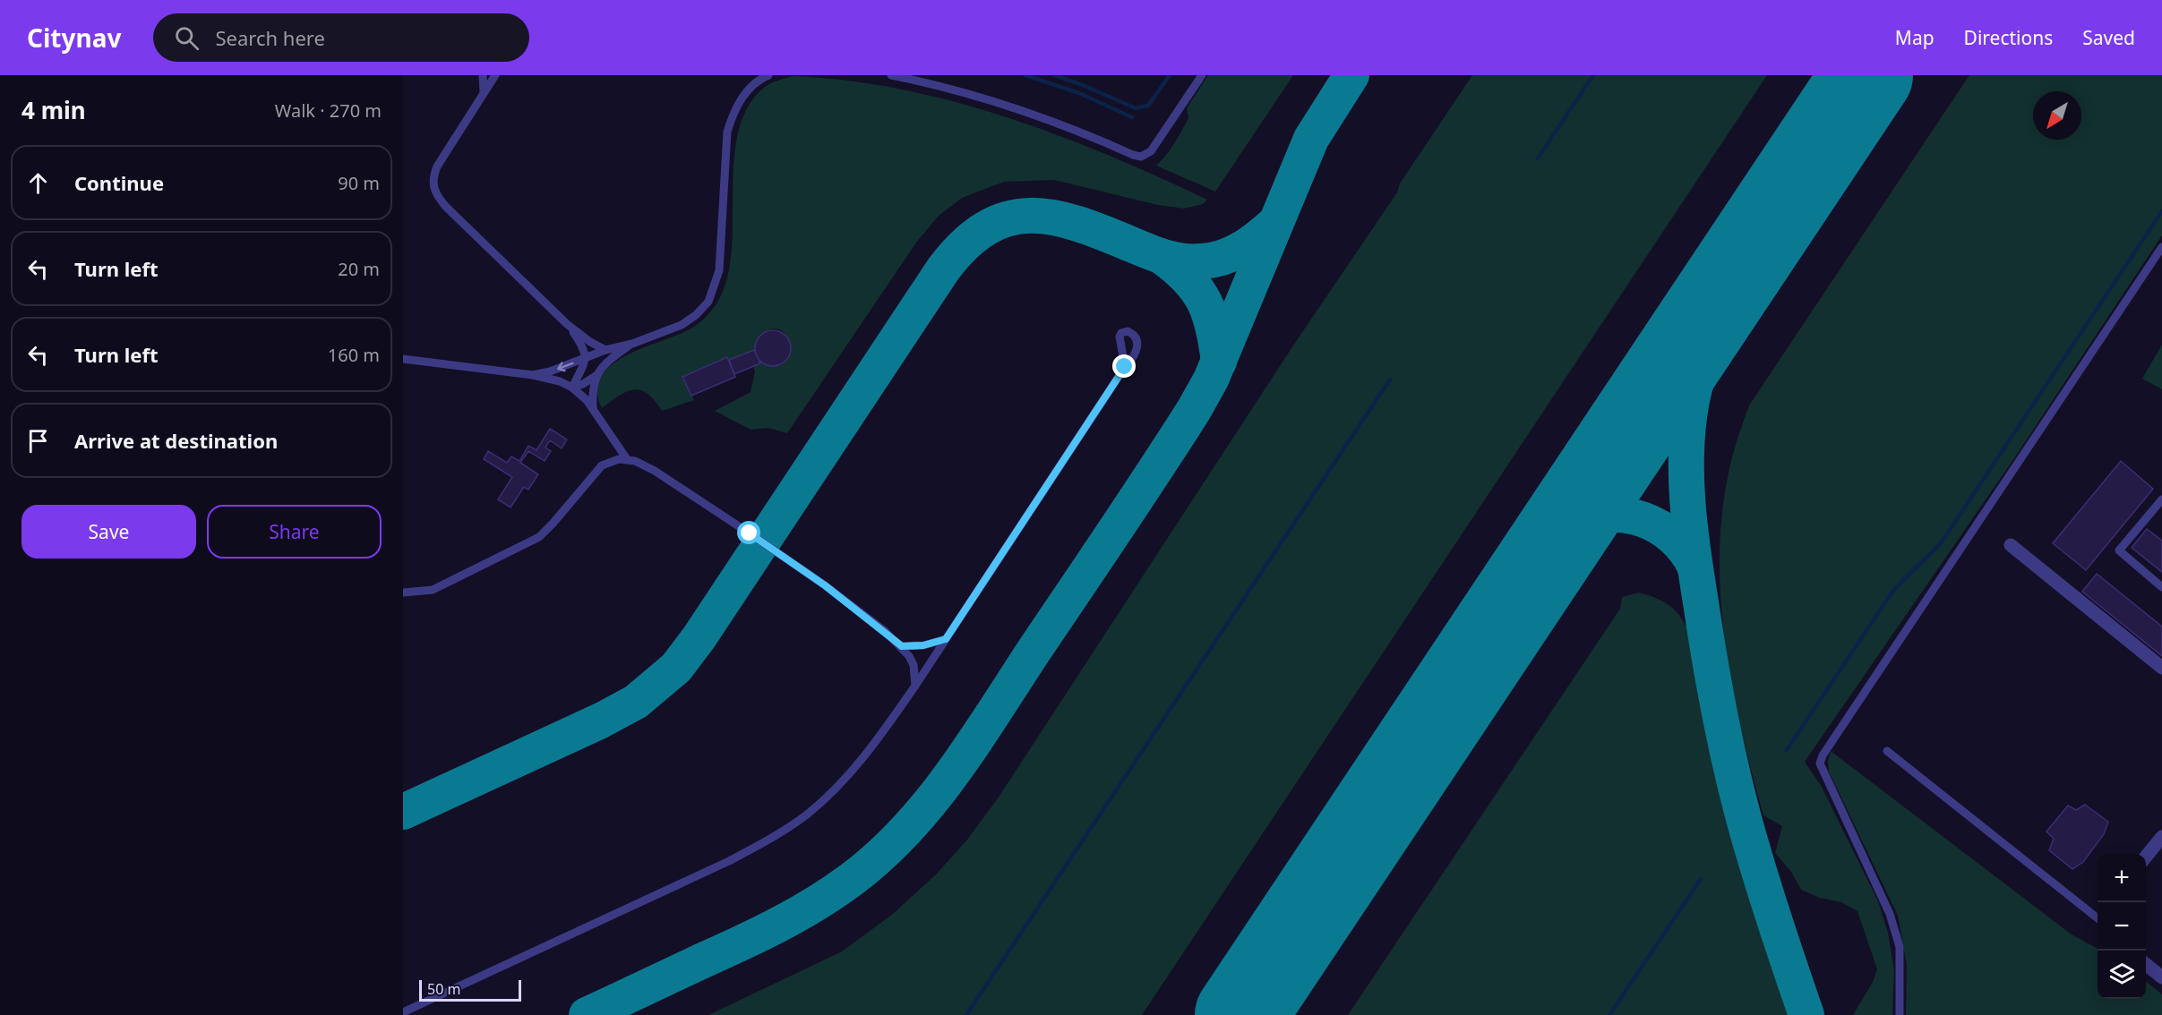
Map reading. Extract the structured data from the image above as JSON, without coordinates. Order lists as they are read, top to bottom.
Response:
{
  "scale_bar": "50 m",
  "north": "bottom left",
  "page": {
    "header": "Citynav",
    "search": "Search here",
    "nav": ["Map", "Directions", "Saved"],
    "heading": ["4 min", "Walk · 270 m"],
    "list": [
      ["Continue", "90 m"],
      ["Turn left", "20 m"],
      ["Turn left", "160 m"],
      "Arrive at destination"
    ],
    "buttons": ["Save", "Share"],
    "map_buttons": ["+", "−"],
    "scale": "50 m"
  }
}
